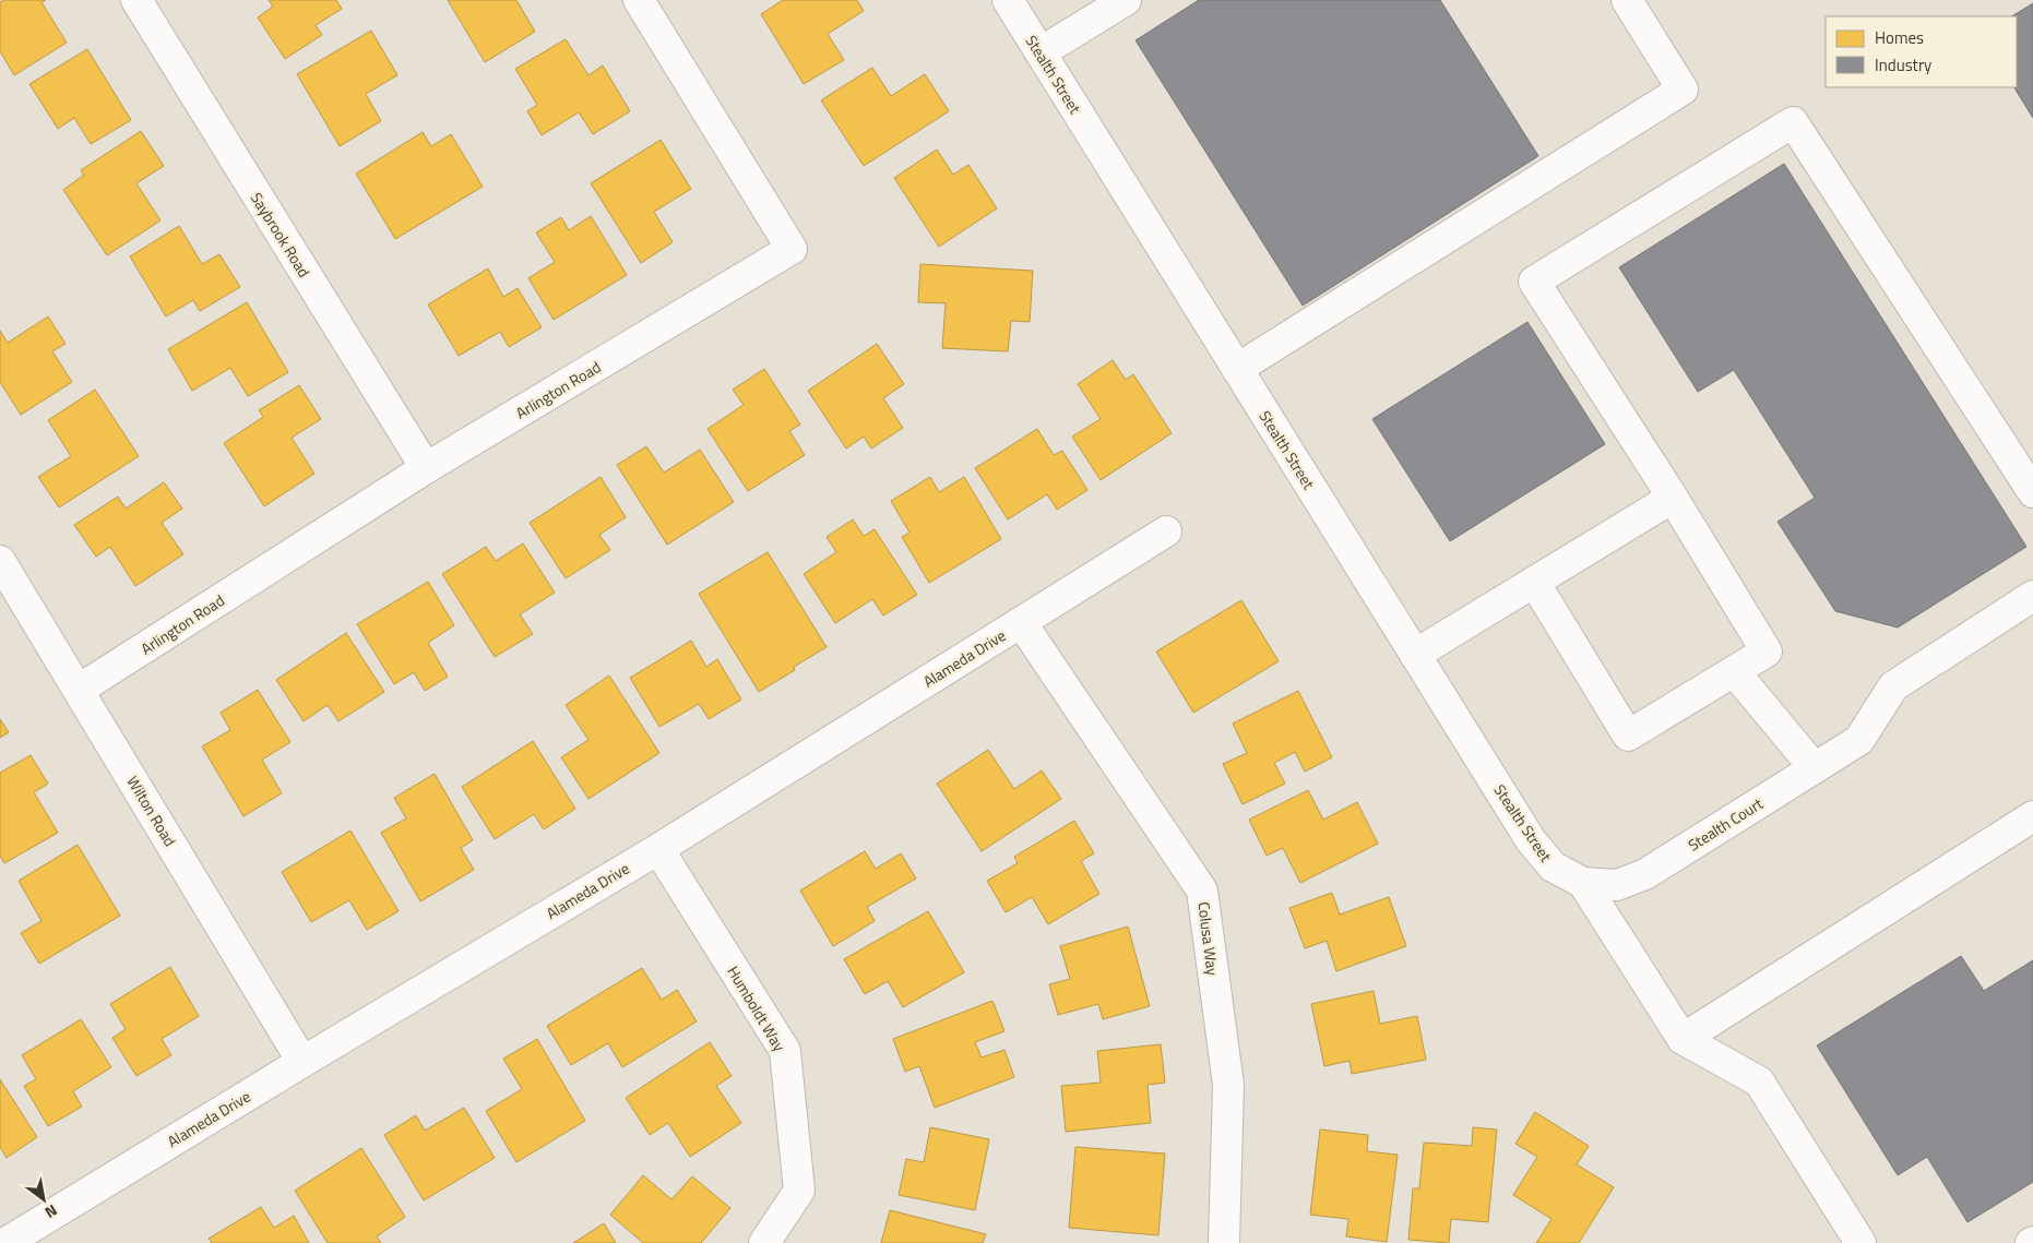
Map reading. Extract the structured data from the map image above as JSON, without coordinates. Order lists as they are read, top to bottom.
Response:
{
  "streets": {
    "street": [
      "Stealth Street",
      "Saybrook Road",
      "Arlington Road",
      "Alameda Drive",
      "Wilton Road",
      "Stealth Court",
      "Colusa Way",
      "Humboldt Way"
    ]
  },
  "crossings": [
    ["Stealth Street", "Stealth Court"],
    ["Saybrook Road", "Arlington Road"],
    ["Arlington Road", "Wilton Road"],
    ["Alameda Drive", "Wilton Road"],
    ["Alameda Drive", "Colusa Way"],
    ["Alameda Drive", "Humboldt Way"]
  ],
  "legend": ["Homes", "Industry"],
  "north": "bottom right"
}
